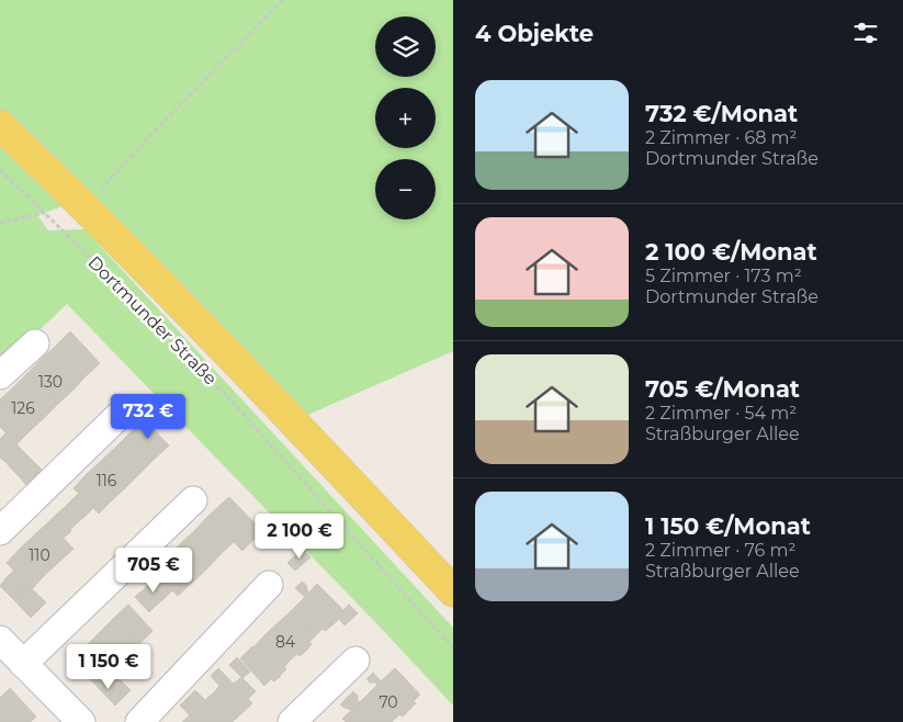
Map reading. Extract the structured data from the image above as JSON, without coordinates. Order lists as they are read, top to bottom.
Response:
{
  "streets": {
    "main road": ["Dortmunder Straße"]
  },
  "house_numbers": [
    "130",
    "126",
    "116",
    "110",
    "84",
    "70"
  ],
  "page": {
    "heading": "4 Objekte",
    "map_buttons": ["+", "−"],
    "list": [
      {
        "name": "732 €/Monat",
        "note": "2 Zimmer · 68 m² · Dortmunder Straße"
      },
      {
        "name": "2 100 €/Monat",
        "note": "5 Zimmer · 173 m² · Dortmunder Straße"
      },
      {
        "name": "705 €/Monat",
        "note": "2 Zimmer · 54 m² · Straßburger Allee"
      },
      {
        "name": "1 150 €/Monat",
        "note": "2 Zimmer · 76 m² · Straßburger Allee"
      }
    ],
    "price": [
      "732 €",
      "2 100 €",
      "705 €",
      "1 150 €"
    ]
  }
}
